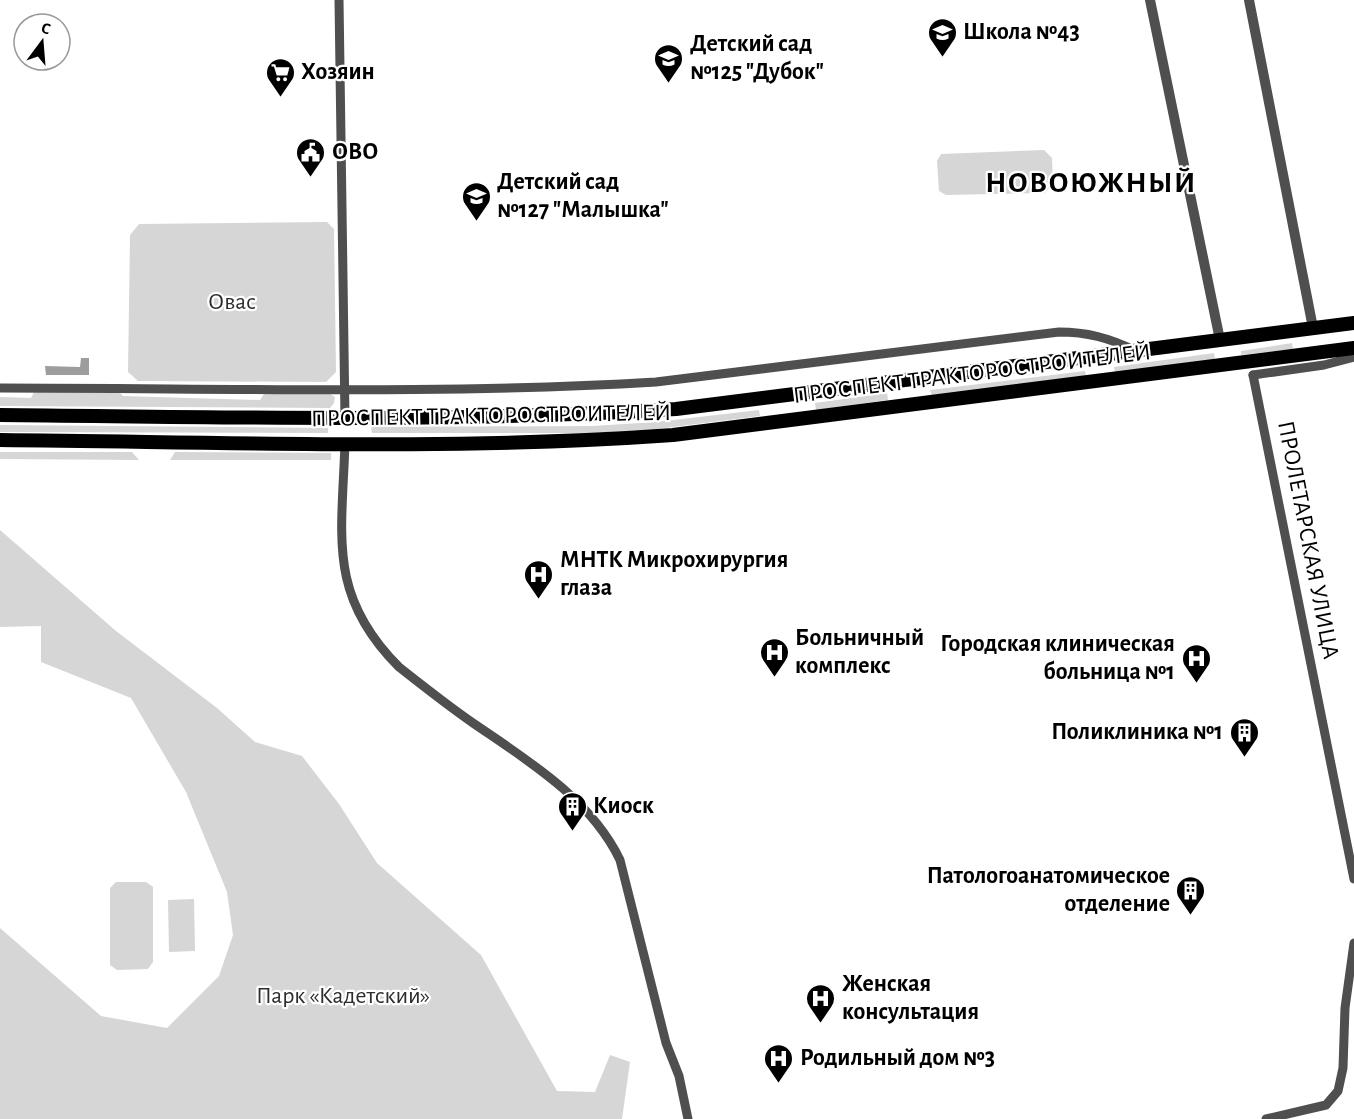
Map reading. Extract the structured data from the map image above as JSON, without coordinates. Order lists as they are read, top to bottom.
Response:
{
  "streets": {
    "main road": ["ПРОСПЕКТ ТРАКТОРОСТРОИТЕЛЕЙ"],
    "street": ["ПРОЛЕТАРСКАЯ УЛИЦА"]
  },
  "districts": ["НОВОЮЖНЫЙ"],
  "parks": ["Овас", "Парк «Кадетский»"],
  "places": {
    "school or university": ["Школа №43", "Детский сад №125 \"Дубок\"", "Детский сад №127 \"Малышка\""],
    "supermarket": ["Хозяин"],
    "public building": ["ОВО"],
    "hospital": [
      "МНТК Микрохирургия глаза",
      "Больничный комплекс",
      "Городская клиническая больница №1",
      "Женская консультация",
      "Родильный дом №3"
    ],
    "building": ["Поликлиника №1", "Киоск", "Патологоанатомическое отделение"]
  },
  "north": "top"
}
